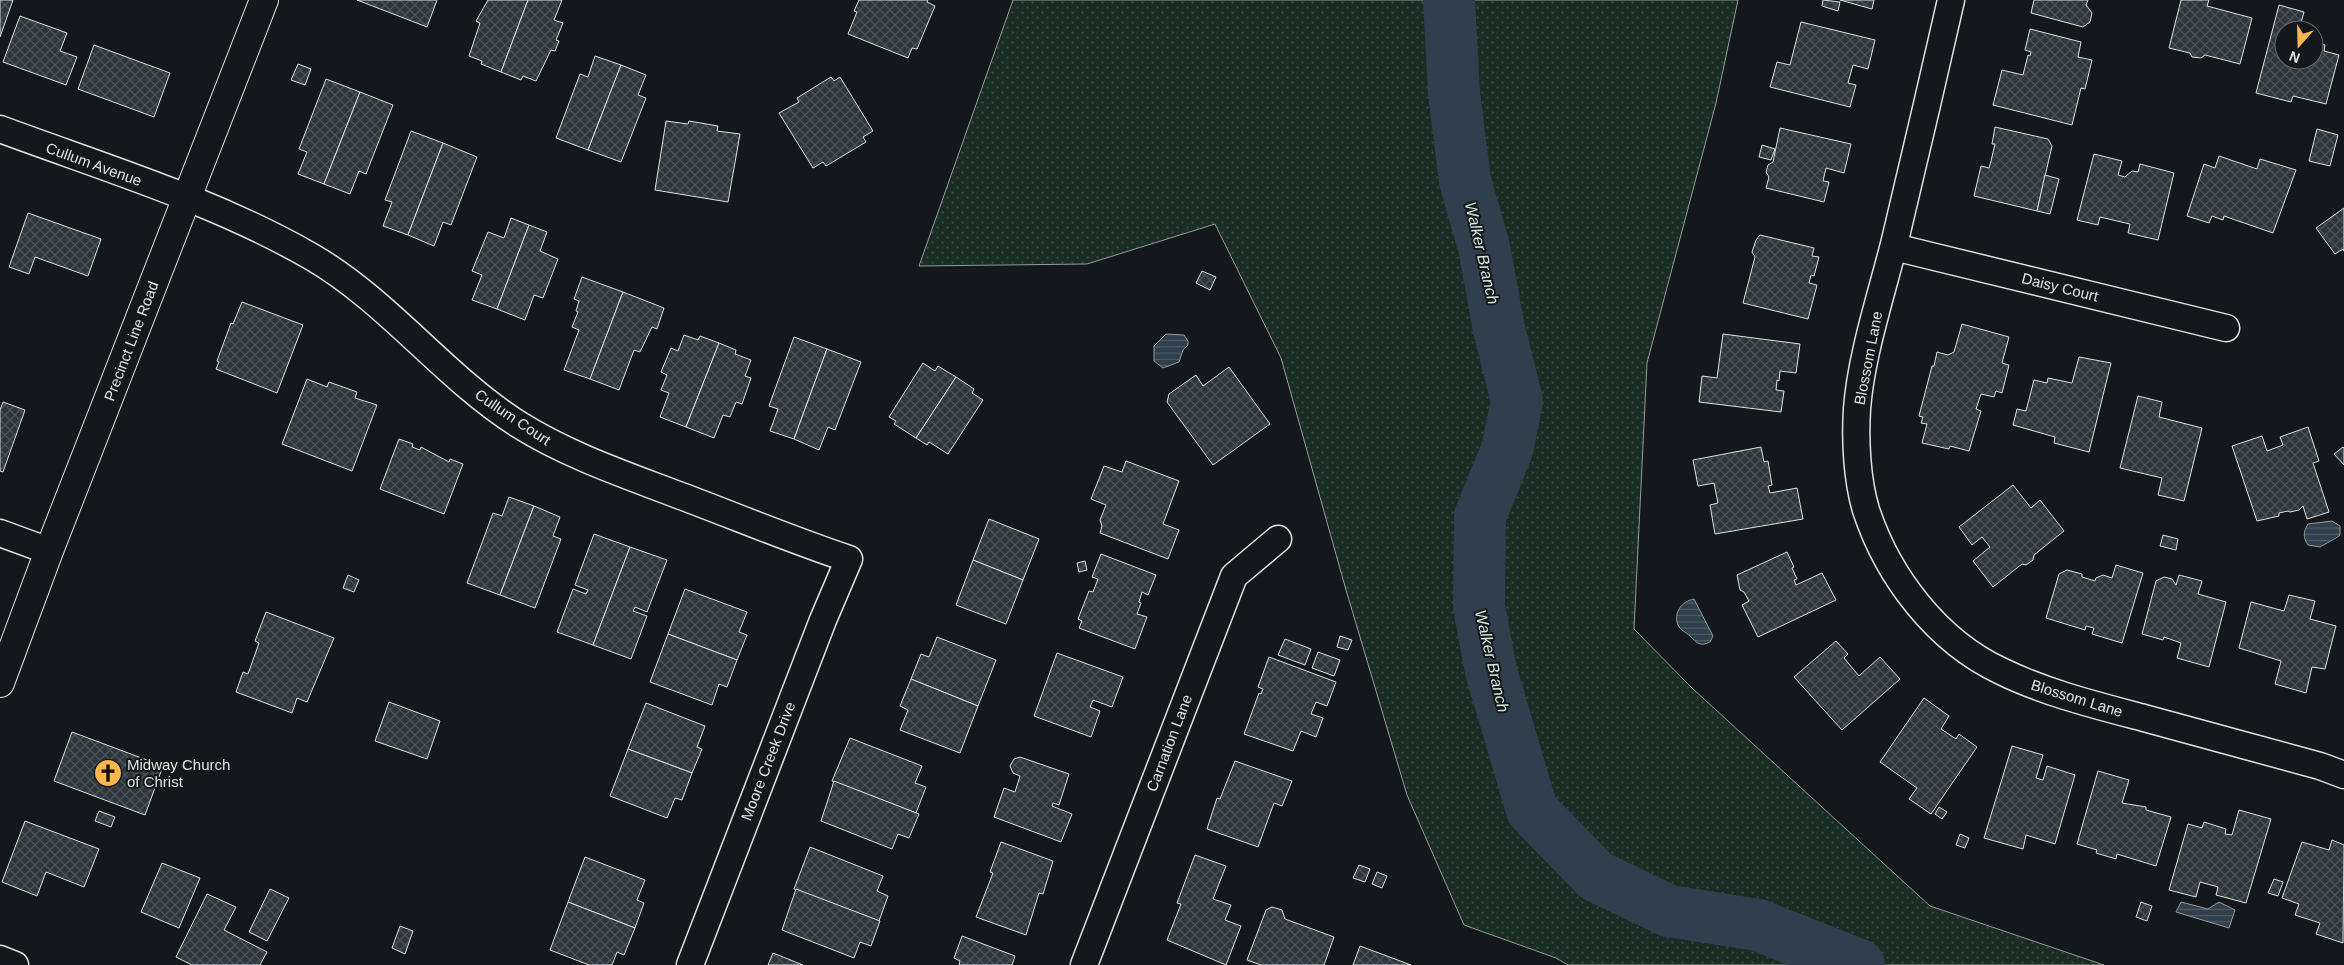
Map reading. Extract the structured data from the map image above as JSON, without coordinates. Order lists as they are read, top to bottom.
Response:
{
  "streets": {
    "main road": ["Precinct Line Road"],
    "street": [
      "Cullum Avenue",
      "Daisy Court",
      "Blossom Lane",
      "Cullum Court",
      "Carnation Lane",
      "Moore Creek Drive"
    ]
  },
  "crossings": [
    ["Cullum Avenue", "Precinct Line Road"],
    ["Cullum Avenue", "Cullum Court"],
    ["Daisy Court", "Blossom Lane"],
    ["Precinct Line Road", "Cullum Court"],
    ["Cullum Court", "Moore Creek Drive"]
  ],
  "water": ["Walker Branch"],
  "places": {
    "church": ["Midway Church of Christ"]
  },
  "north": "bottom"
}
